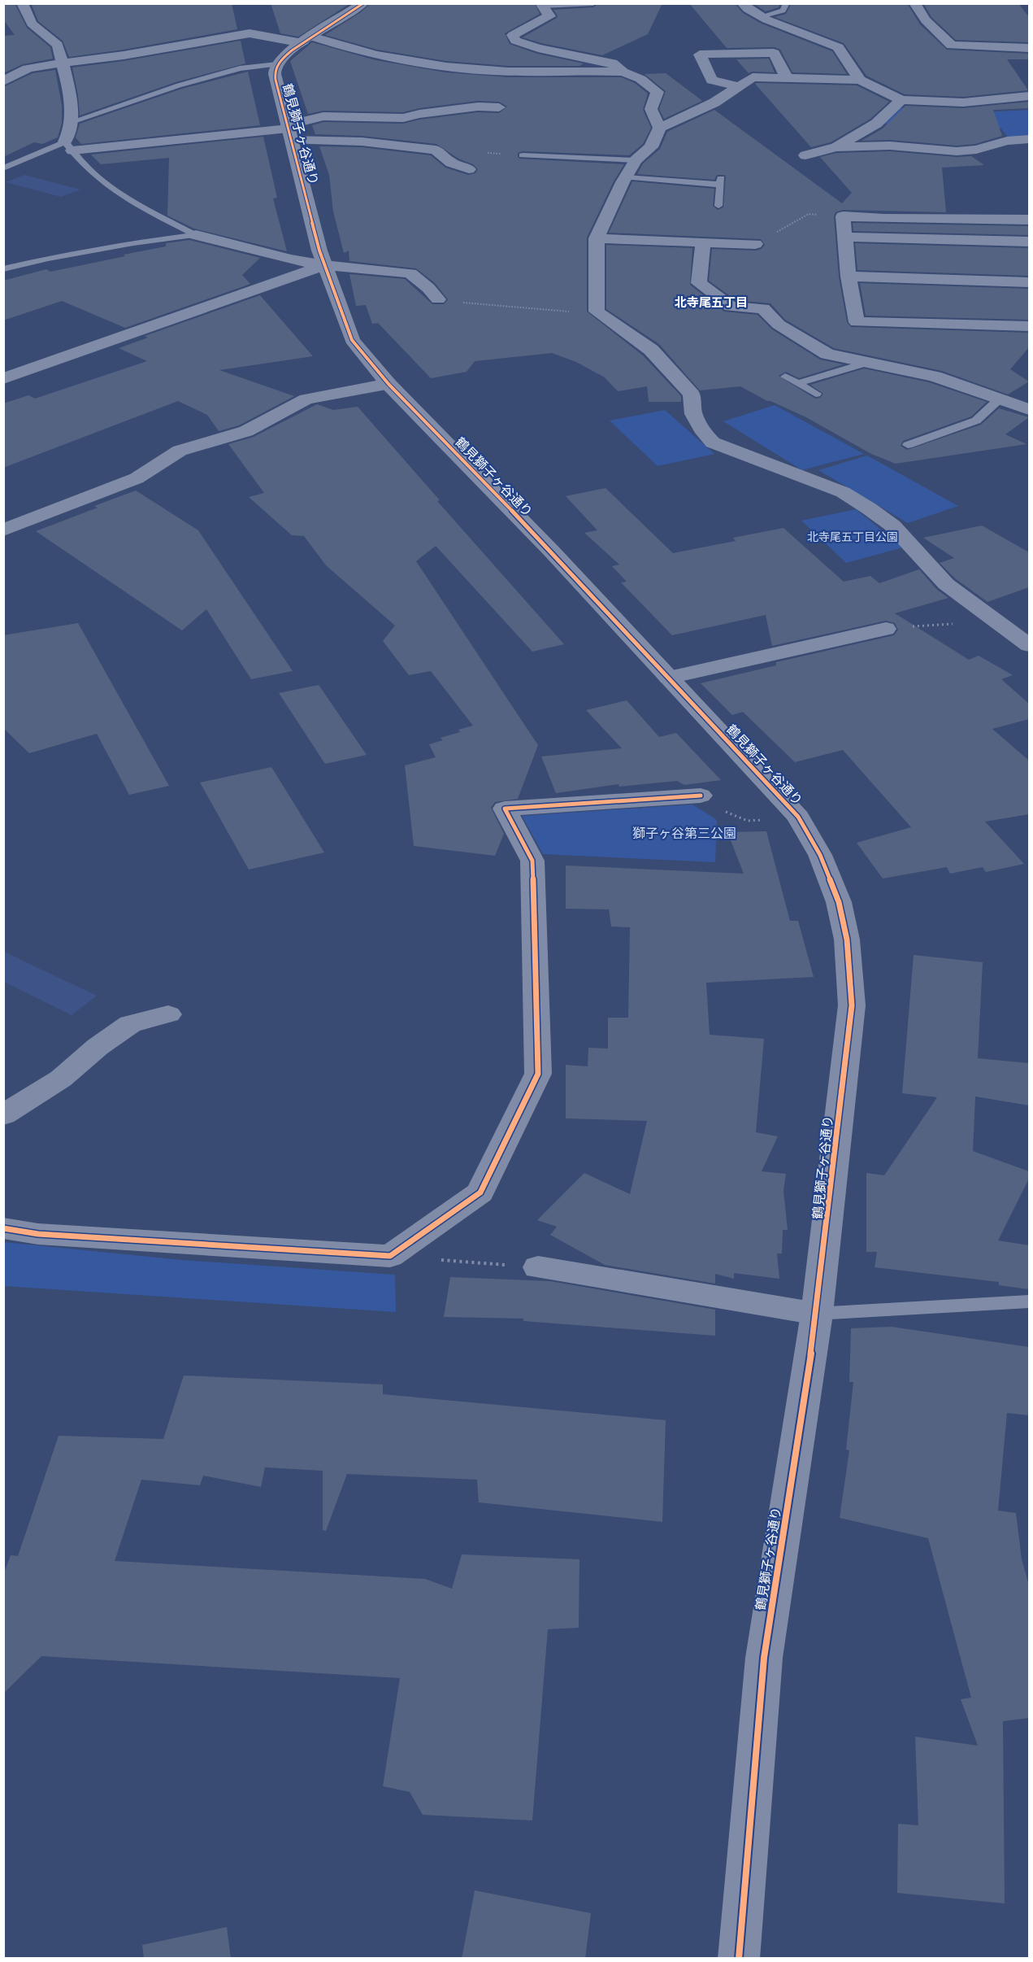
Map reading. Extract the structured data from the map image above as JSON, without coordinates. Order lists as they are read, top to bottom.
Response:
{
  "streets": {
    "street": ["鶴見獅子ヶ谷通り"]
  },
  "districts": ["北寺尾五丁目"],
  "parks": ["北寺尾五丁目公園", "獅子ヶ谷第三公園"]
}
